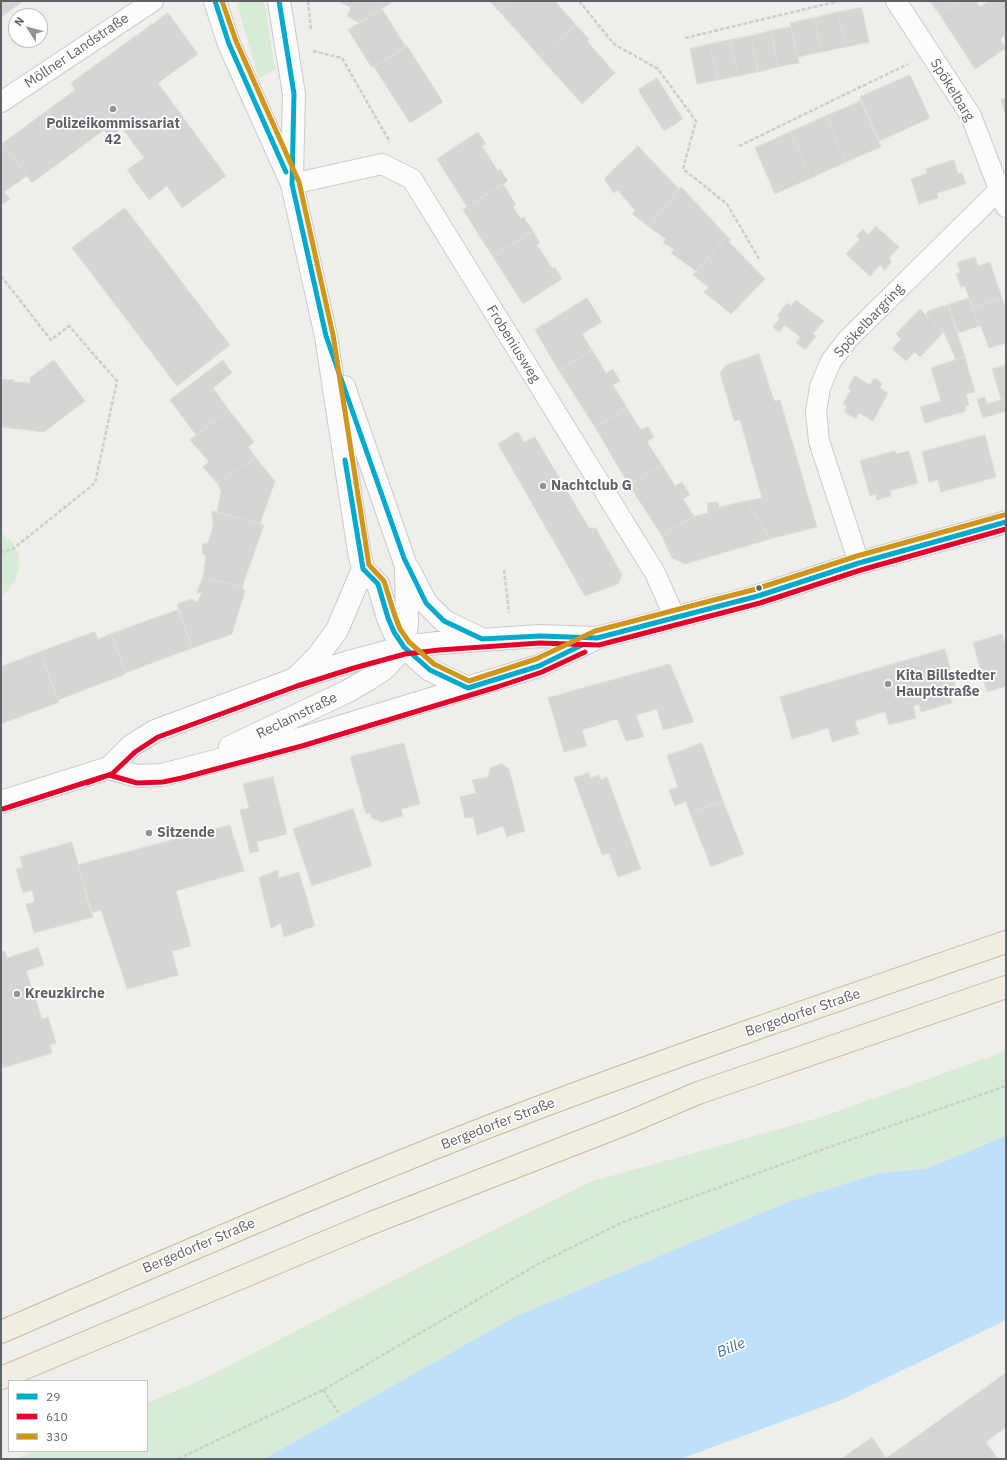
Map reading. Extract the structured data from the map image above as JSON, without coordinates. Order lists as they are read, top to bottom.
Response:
{
  "streets": {
    "highway": ["Bergedorfer Straße"],
    "street": [
      "Möllner Landstraße",
      "Spökelbarg",
      "Spökelbargring",
      "Frobeniusweg",
      "Reclamstraße"
    ]
  },
  "crossings": [
    ["Spökelbarg", "Spökelbargring"]
  ],
  "water": ["Bille"],
  "places": [
    "Polizeikommissariat 42",
    "Nachtclub G",
    "Kita Billstedter Hauptstraße",
    "Sitzende",
    "Kreuzkirche"
  ],
  "lines": ["transit line 29", "transit line 330", "transit line 610"],
  "legend": ["29", "610", "330"],
  "north": "top left"
}
